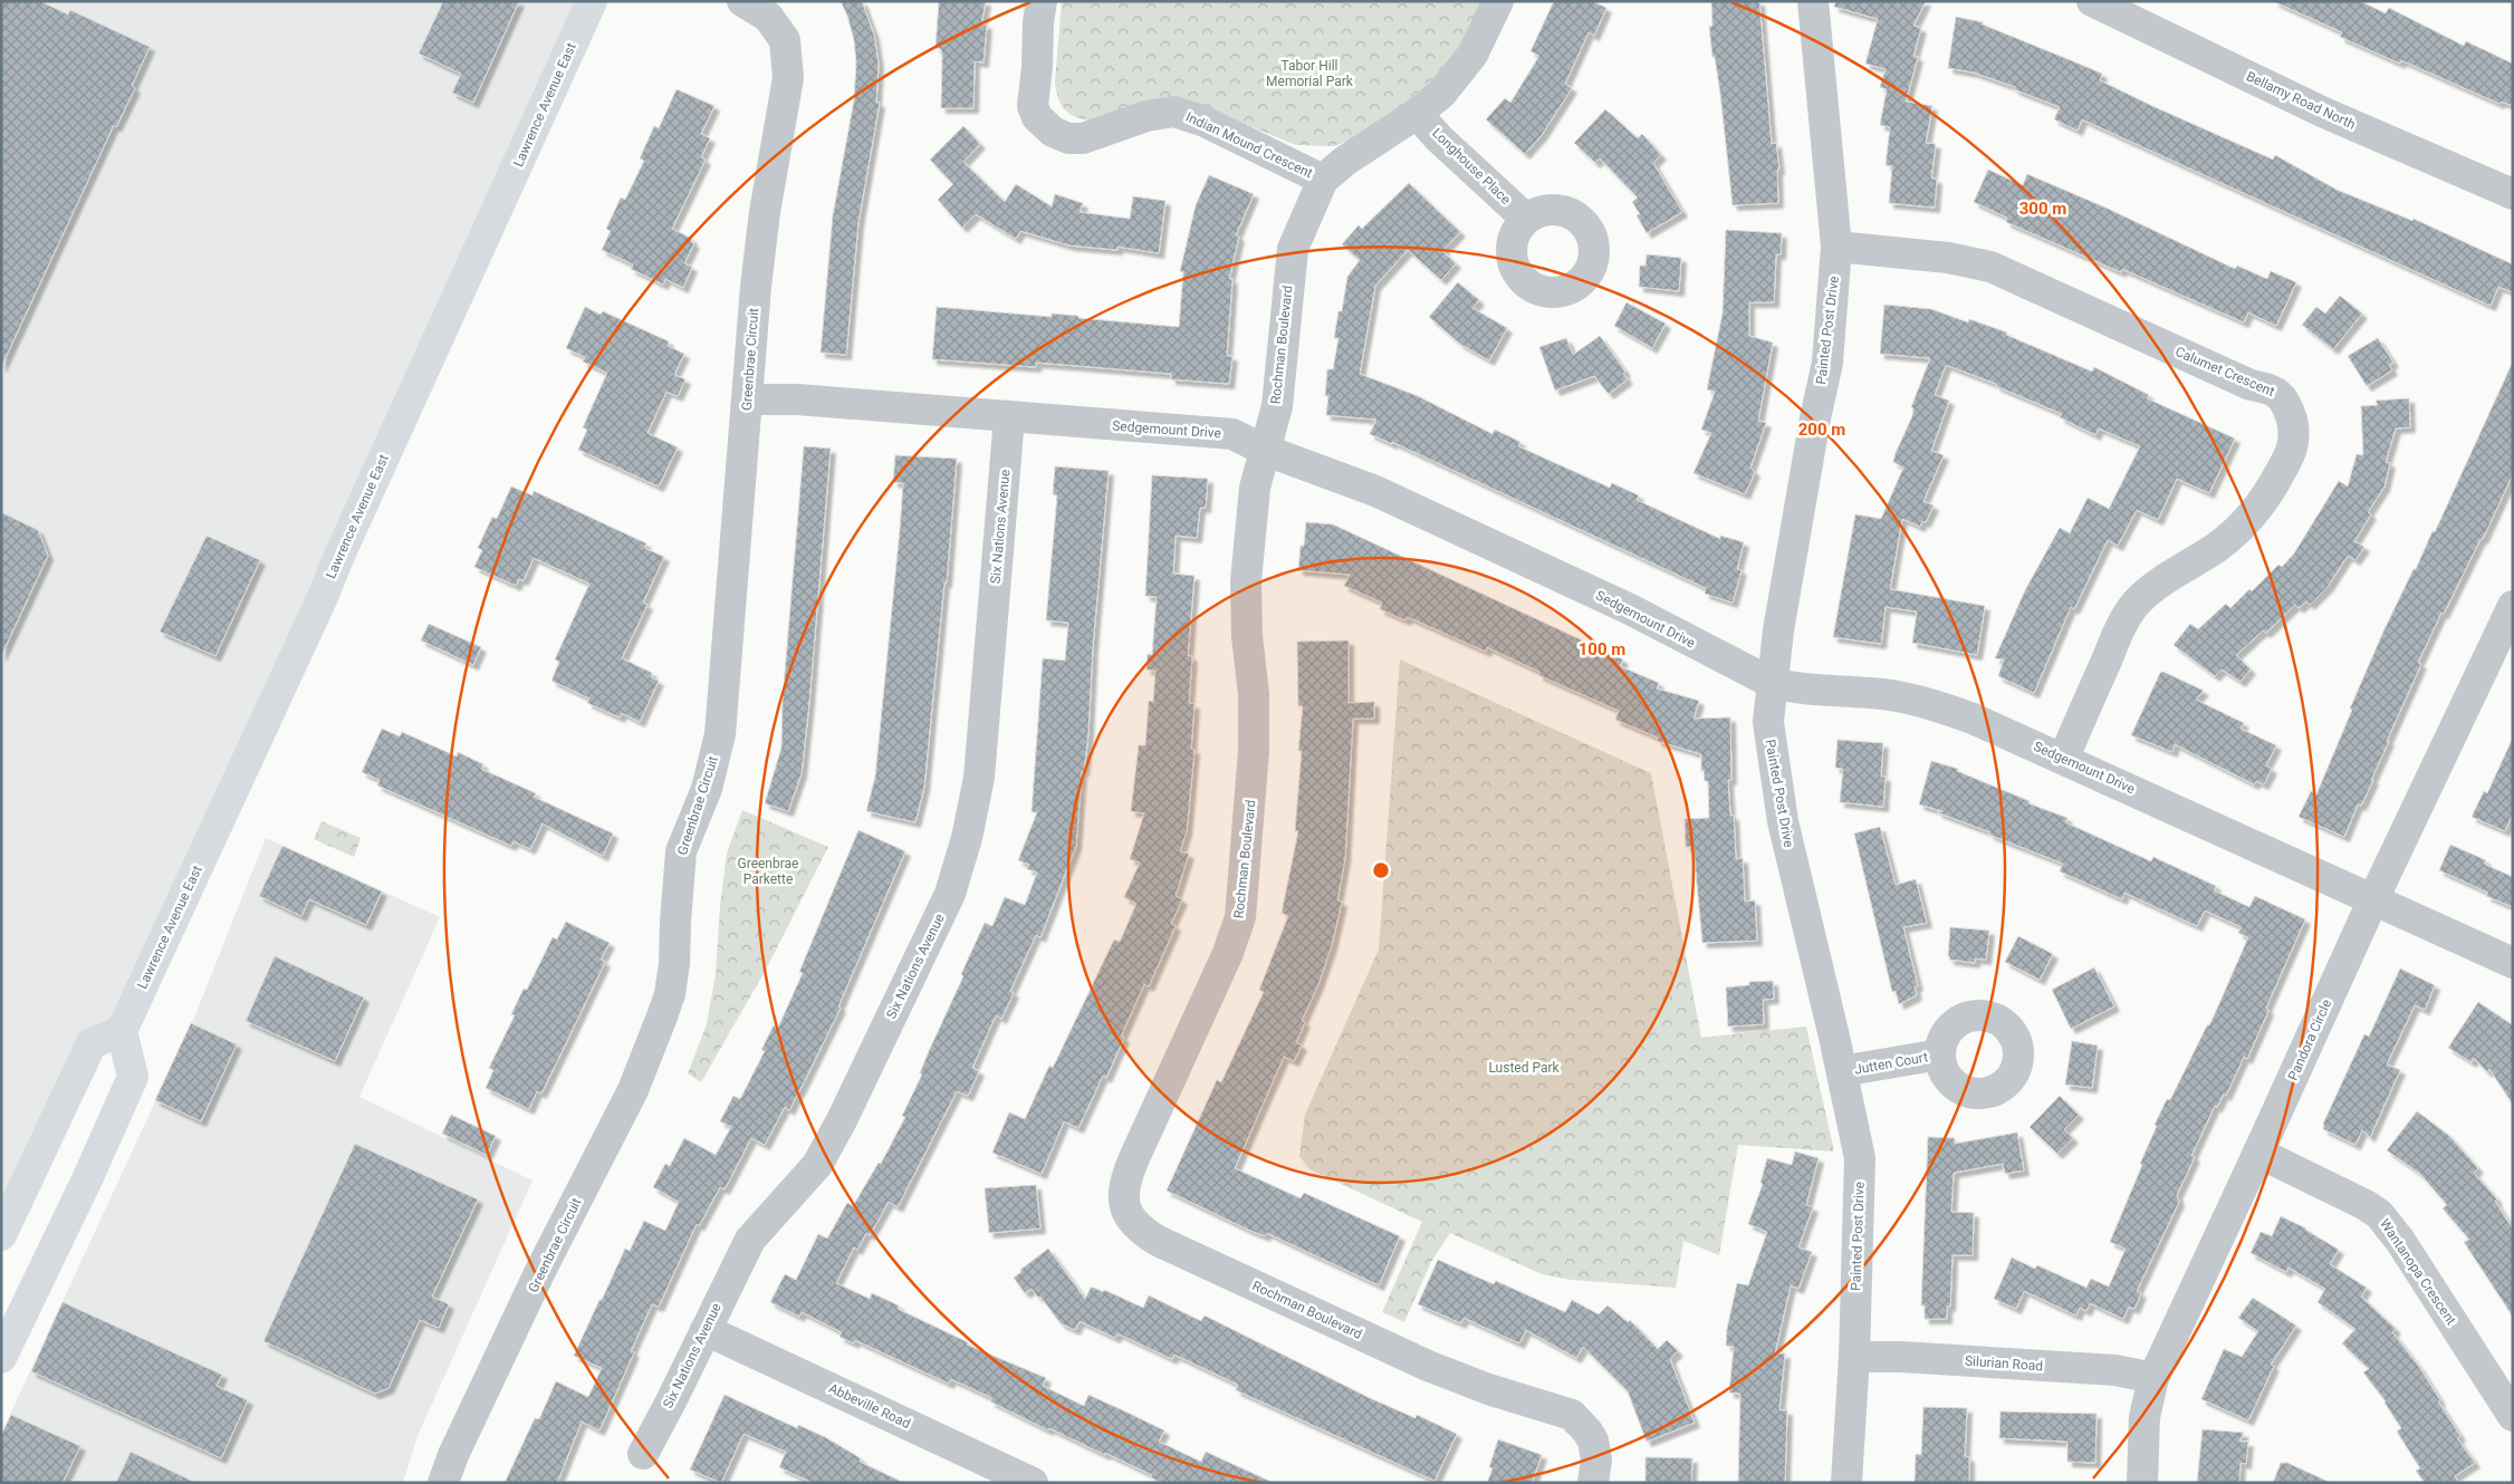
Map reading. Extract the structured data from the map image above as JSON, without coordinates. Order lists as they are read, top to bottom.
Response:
{
  "streets": {
    "main road": ["Lawrence Avenue East"],
    "street": [
      "Bellamy Road North",
      "Indian Mound Crescent",
      "Longhouse Place",
      "Painted Post Drive",
      "Rochman Boulevard",
      "Greenbrae Circuit",
      "Calumet Crescent",
      "Sedgemount Drive",
      "Six Nations Avenue",
      "Pandora Circle",
      "Jutten Court",
      "Wantanopa Crescent",
      "Silurian Road",
      "Abbeville Road"
    ]
  },
  "crossings": [
    ["Indian Mound Crescent", "Rochman Boulevard"],
    ["Longhouse Place", "Rochman Boulevard"],
    ["Painted Post Drive", "Calumet Crescent"],
    ["Painted Post Drive", "Sedgemount Drive"],
    ["Painted Post Drive", "Jutten Court"],
    ["Painted Post Drive", "Silurian Road"],
    ["Rochman Boulevard", "Sedgemount Drive"],
    ["Greenbrae Circuit", "Sedgemount Drive"],
    ["Calumet Crescent", "Sedgemount Drive"],
    ["Sedgemount Drive", "Six Nations Avenue"],
    ["Sedgemount Drive", "Pandora Circle"],
    ["Six Nations Avenue", "Abbeville Road"],
    ["Pandora Circle", "Wantanopa Crescent"],
    ["Pandora Circle", "Silurian Road"]
  ],
  "parks": ["Tabor Hill Memorial Park", "Greenbrae Parkette", "Lusted Park"],
  "rings": ["300 m", "200 m", "100 m"]
}
